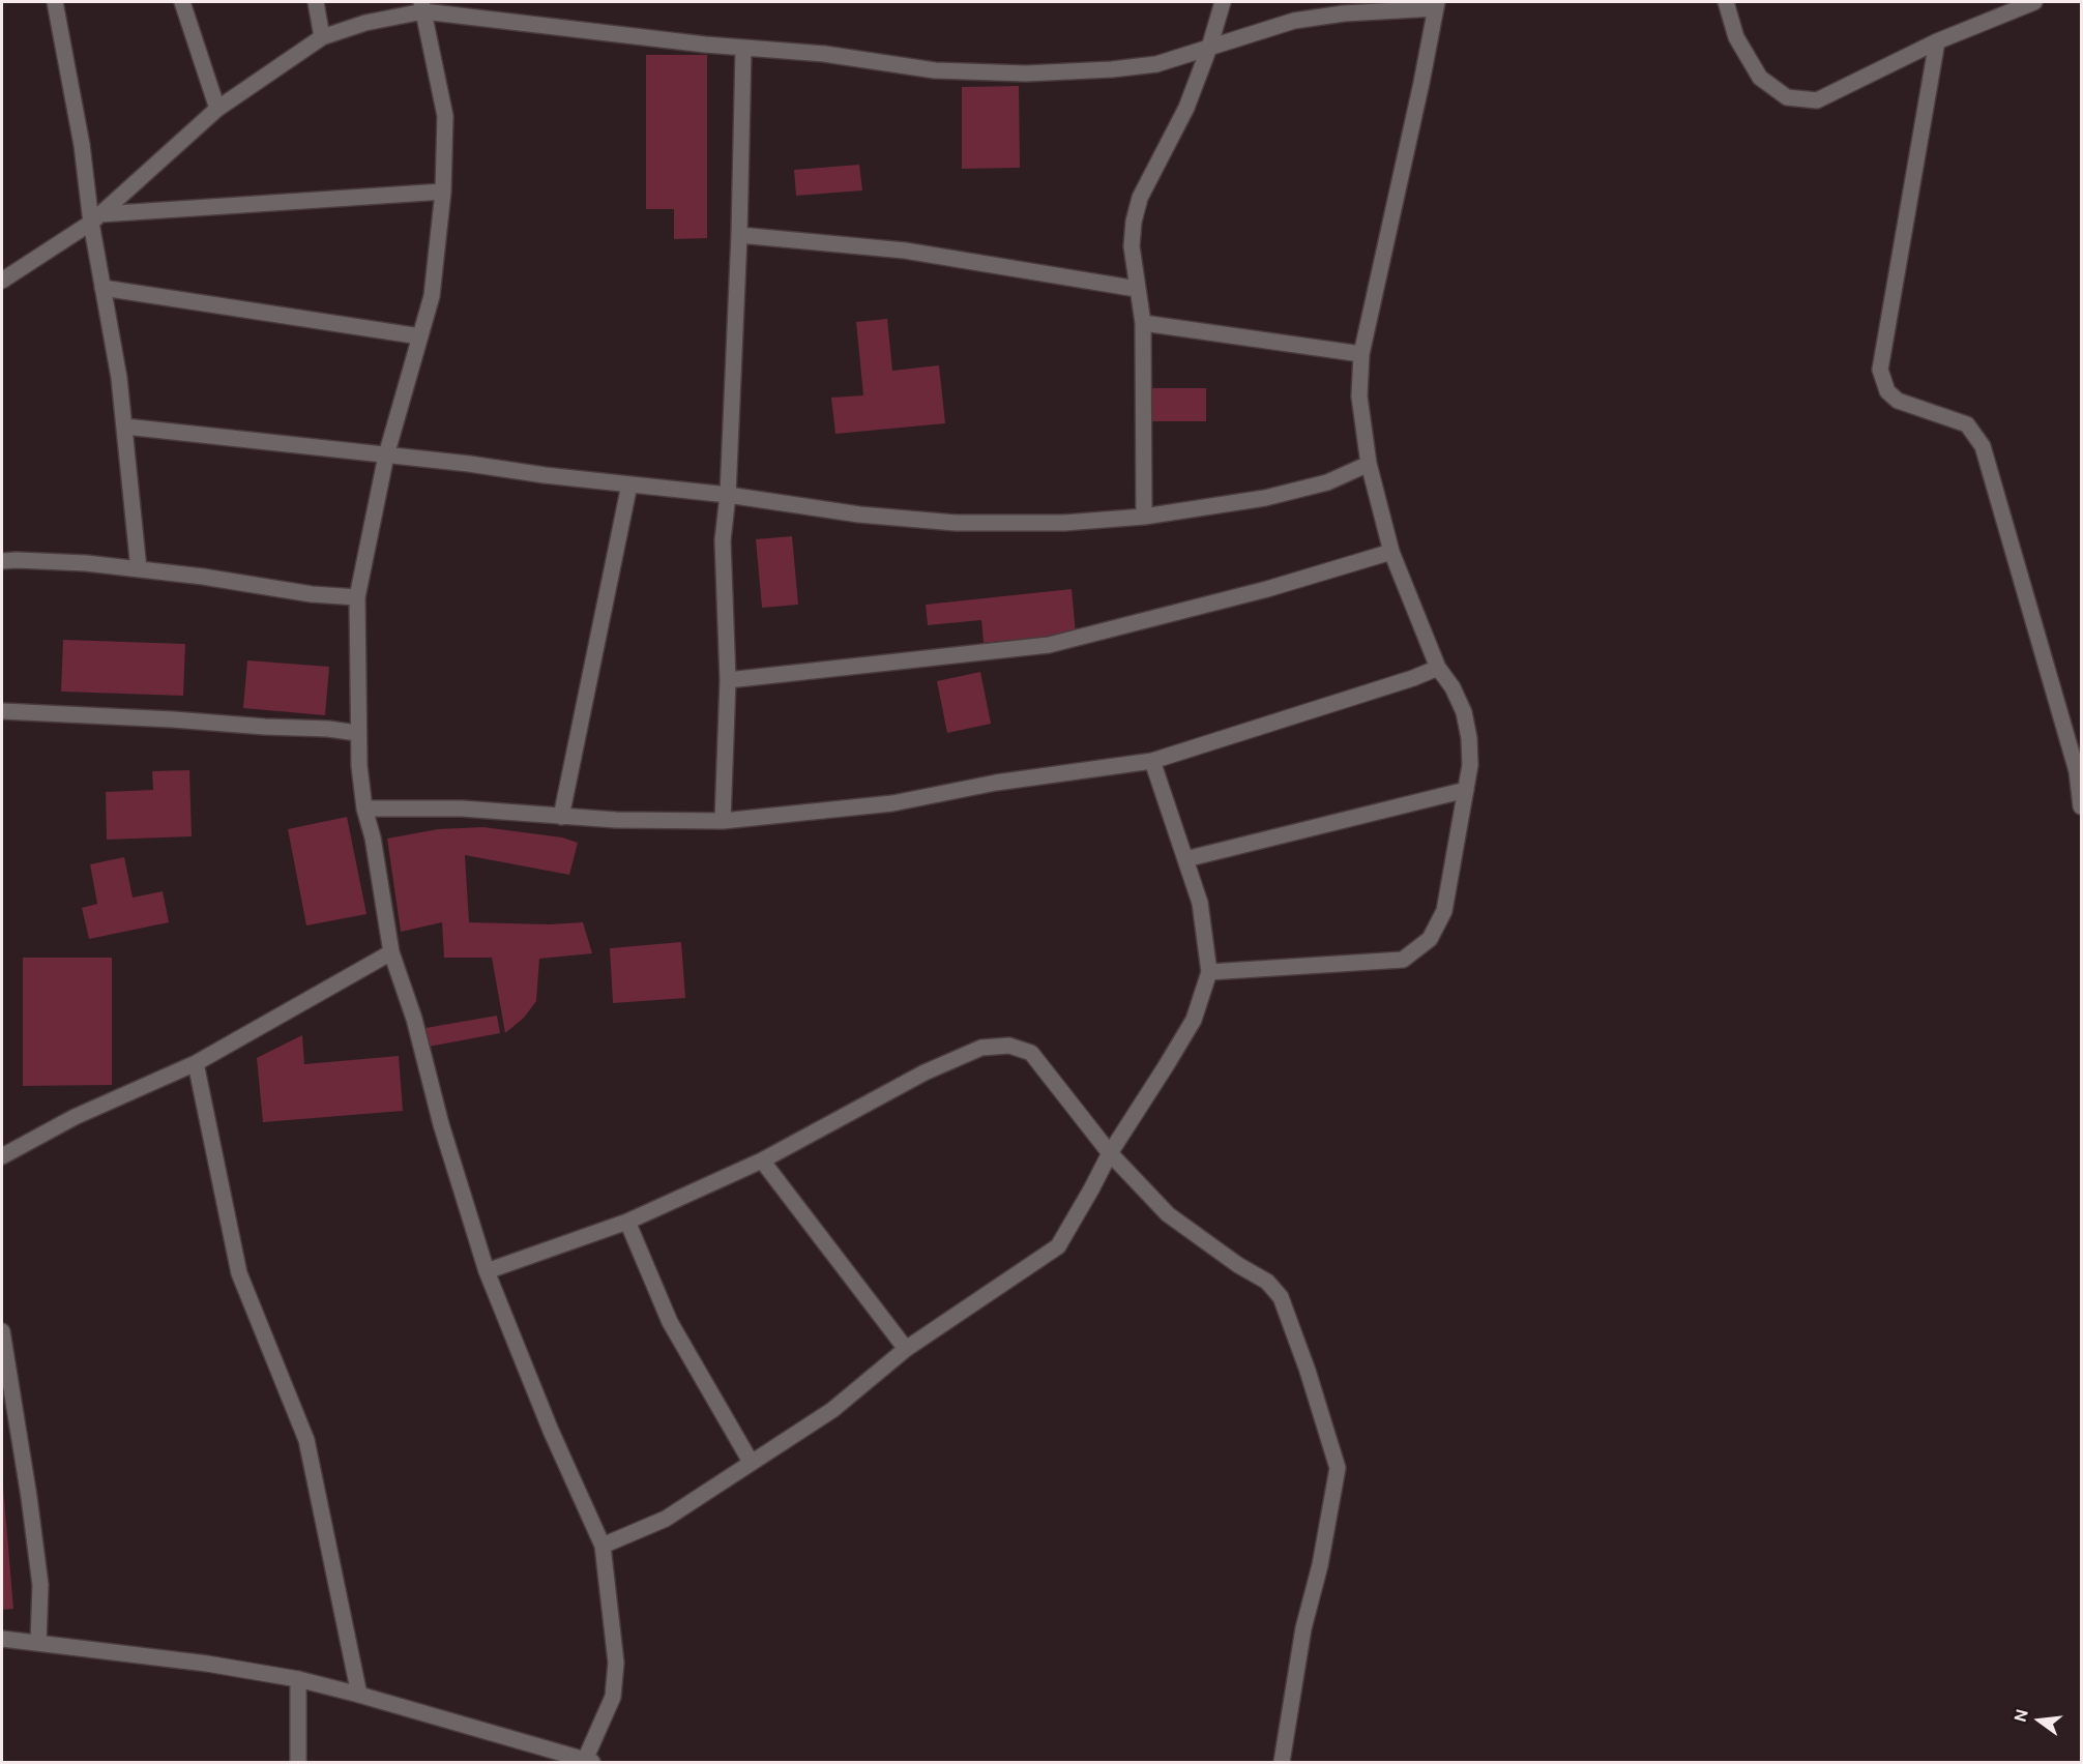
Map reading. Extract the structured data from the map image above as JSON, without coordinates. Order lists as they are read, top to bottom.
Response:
{
  "north": "left"
}
